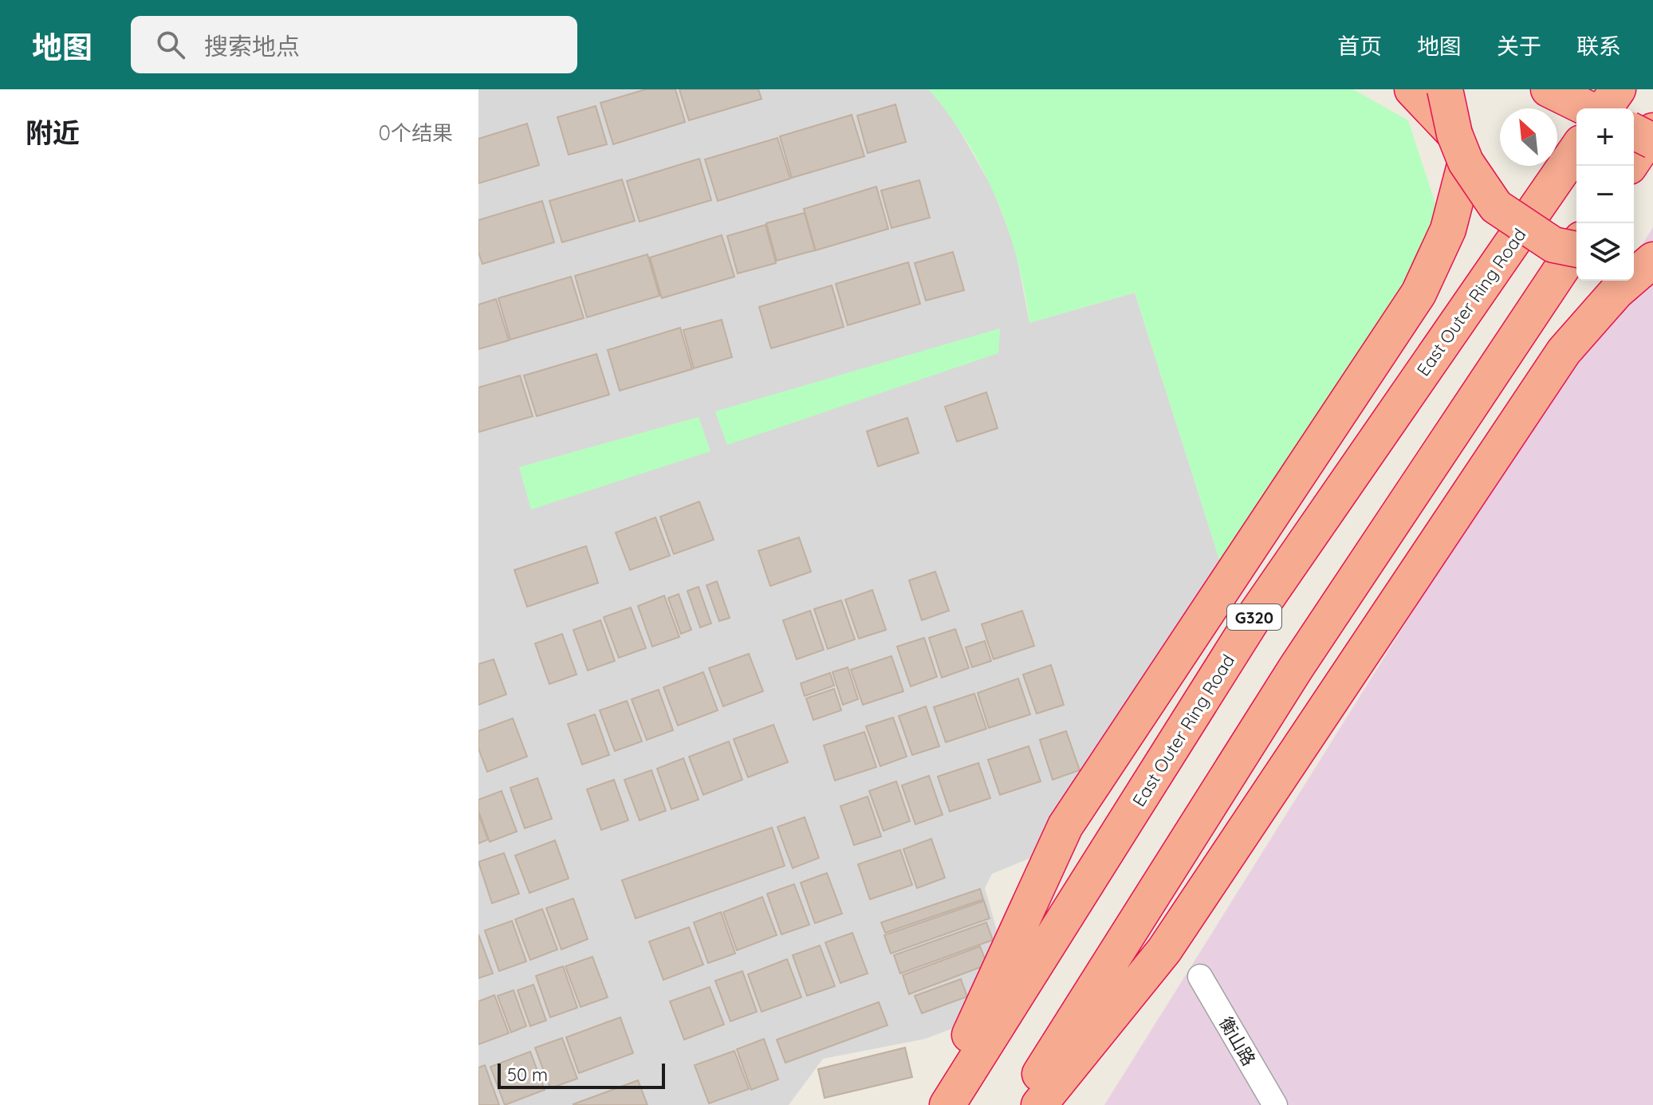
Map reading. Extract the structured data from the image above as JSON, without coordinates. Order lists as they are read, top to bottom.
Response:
{
  "streets": {
    "highway": ["East Outer Ring Road", "G320"],
    "street": ["衡山路"]
  },
  "scale_bar": "50 m",
  "north": "top left",
  "page": {
    "header": "地图",
    "search": "搜索地点",
    "nav": [
      "首页",
      "地图",
      "关于",
      "联系"
    ],
    "heading": ["附近", "0个结果"],
    "map_buttons": ["+", "−"],
    "scale": "50 m"
  }
}
